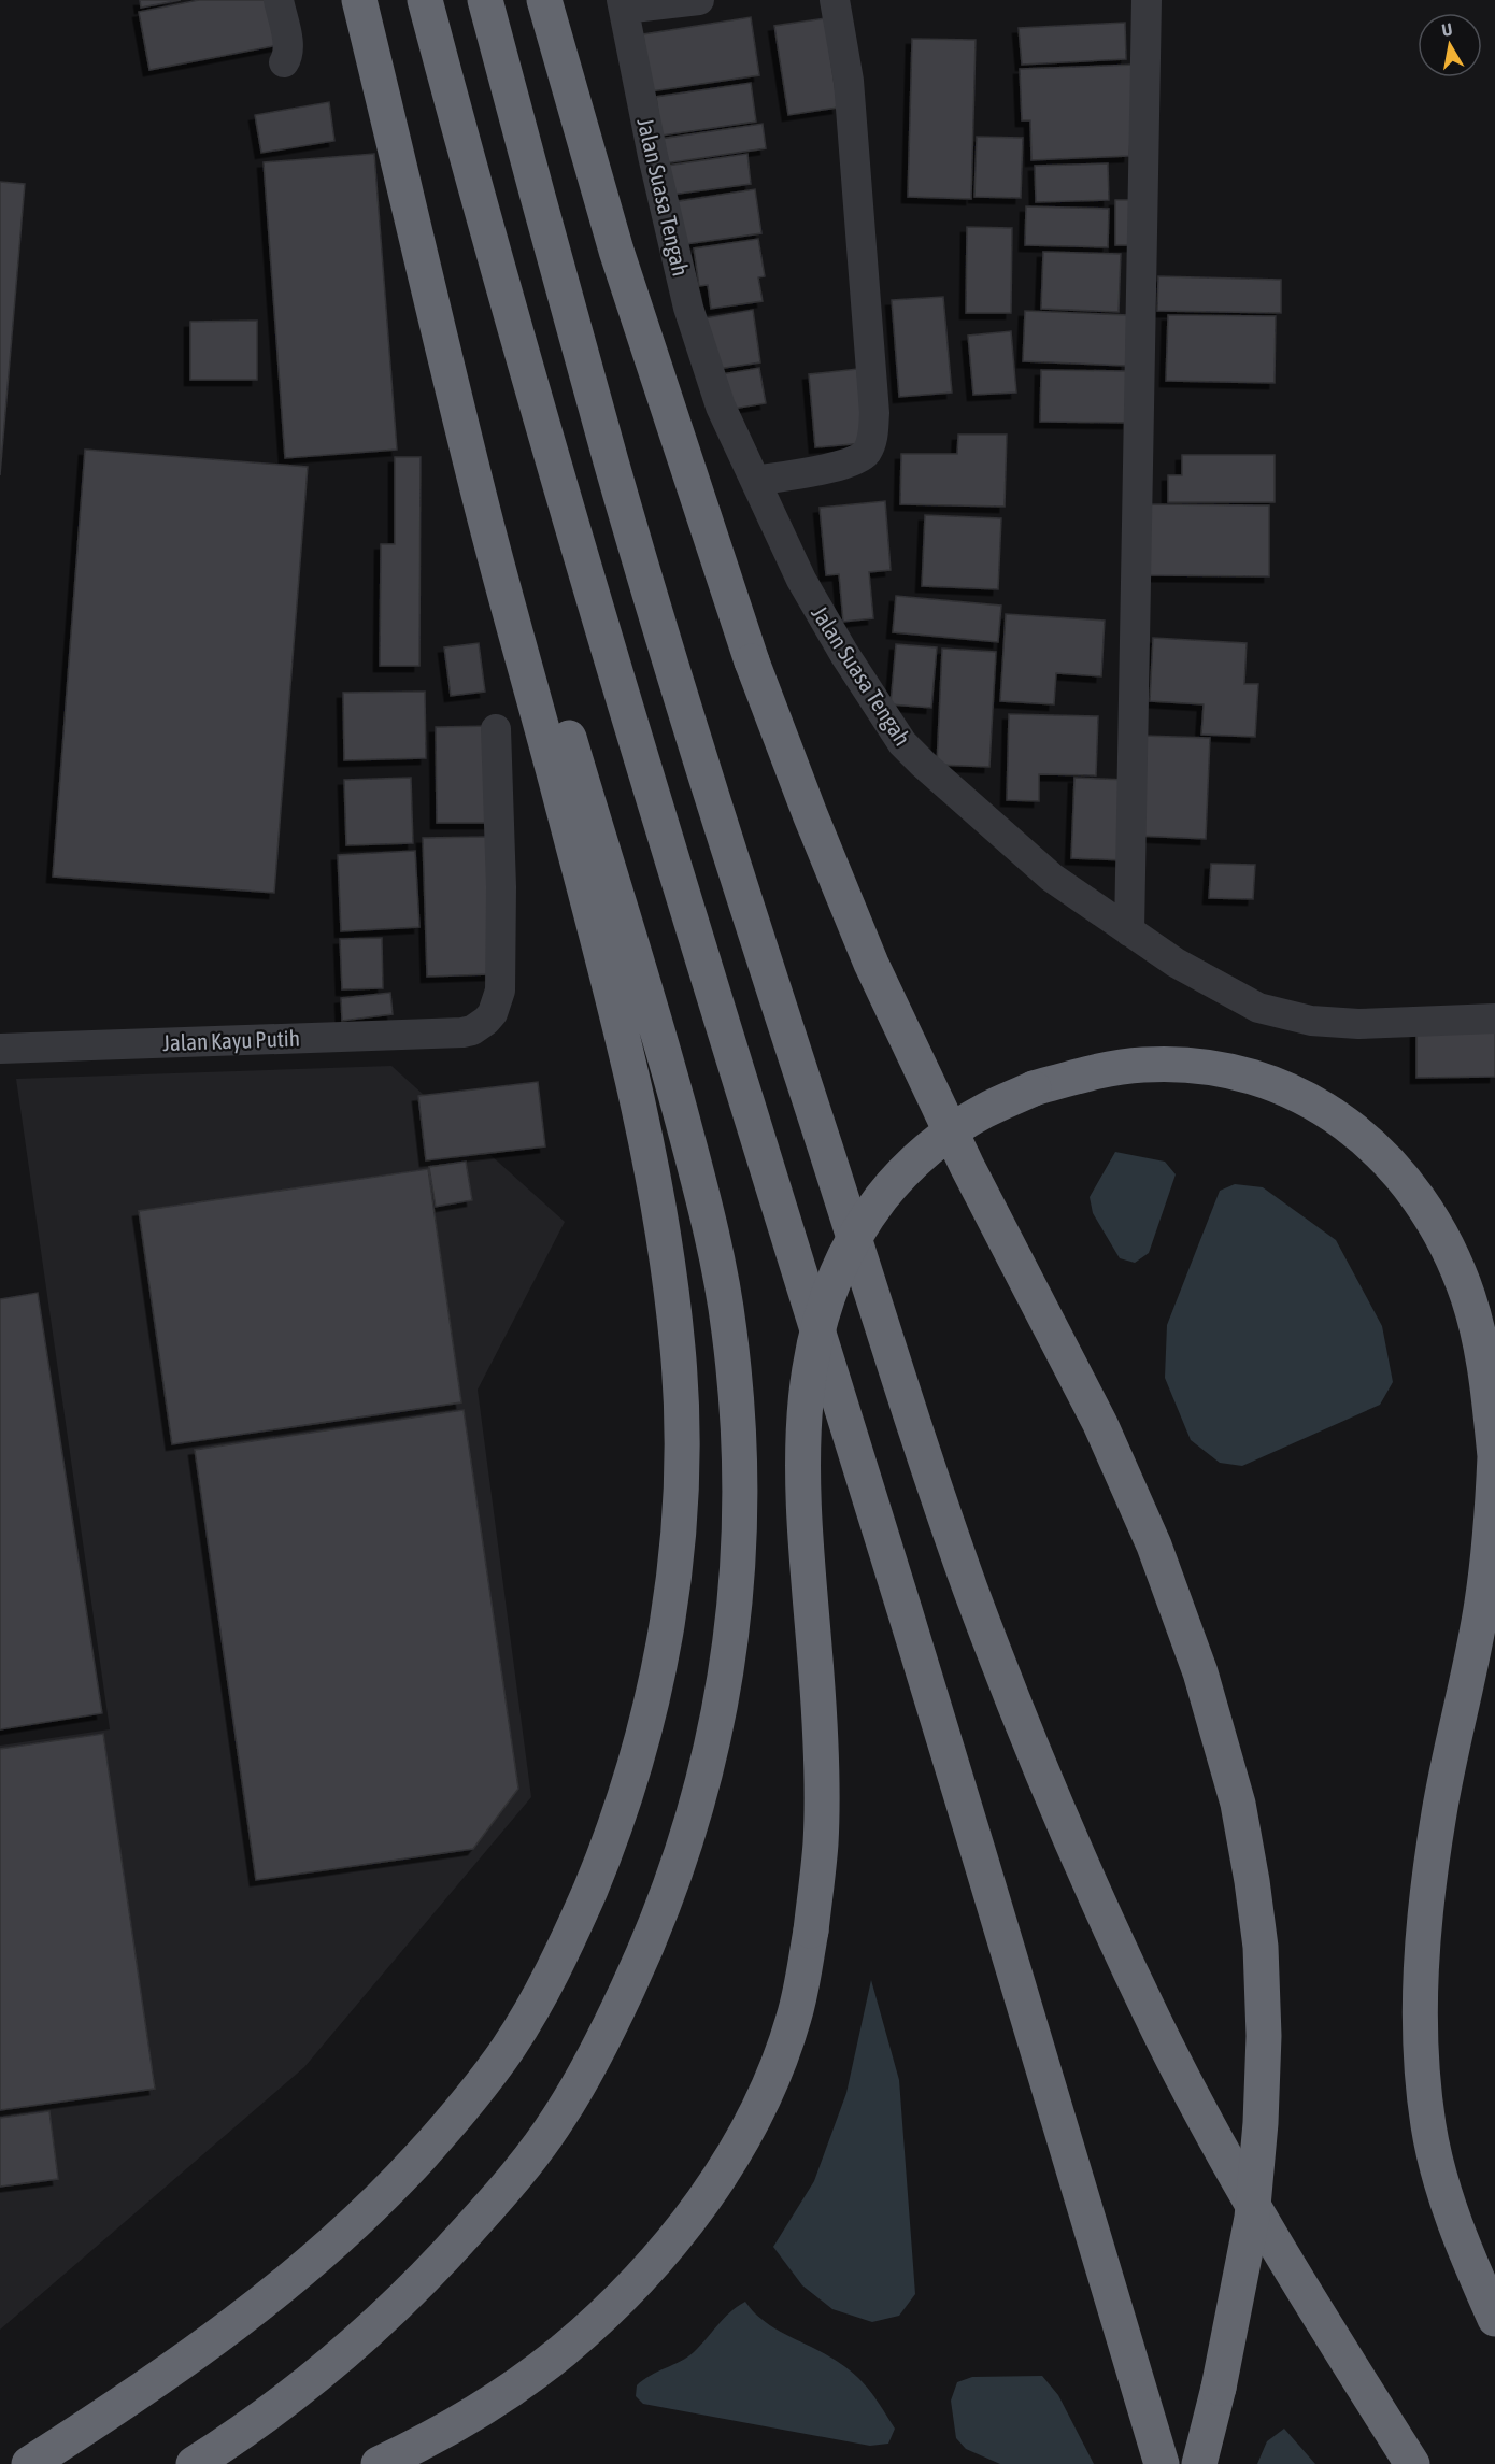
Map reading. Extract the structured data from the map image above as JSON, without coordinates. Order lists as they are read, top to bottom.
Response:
{
  "streets": {
    "street": ["Jalan Suasa Tengah", "Jalan Kayu Putih"]
  },
  "north": "top"
}
